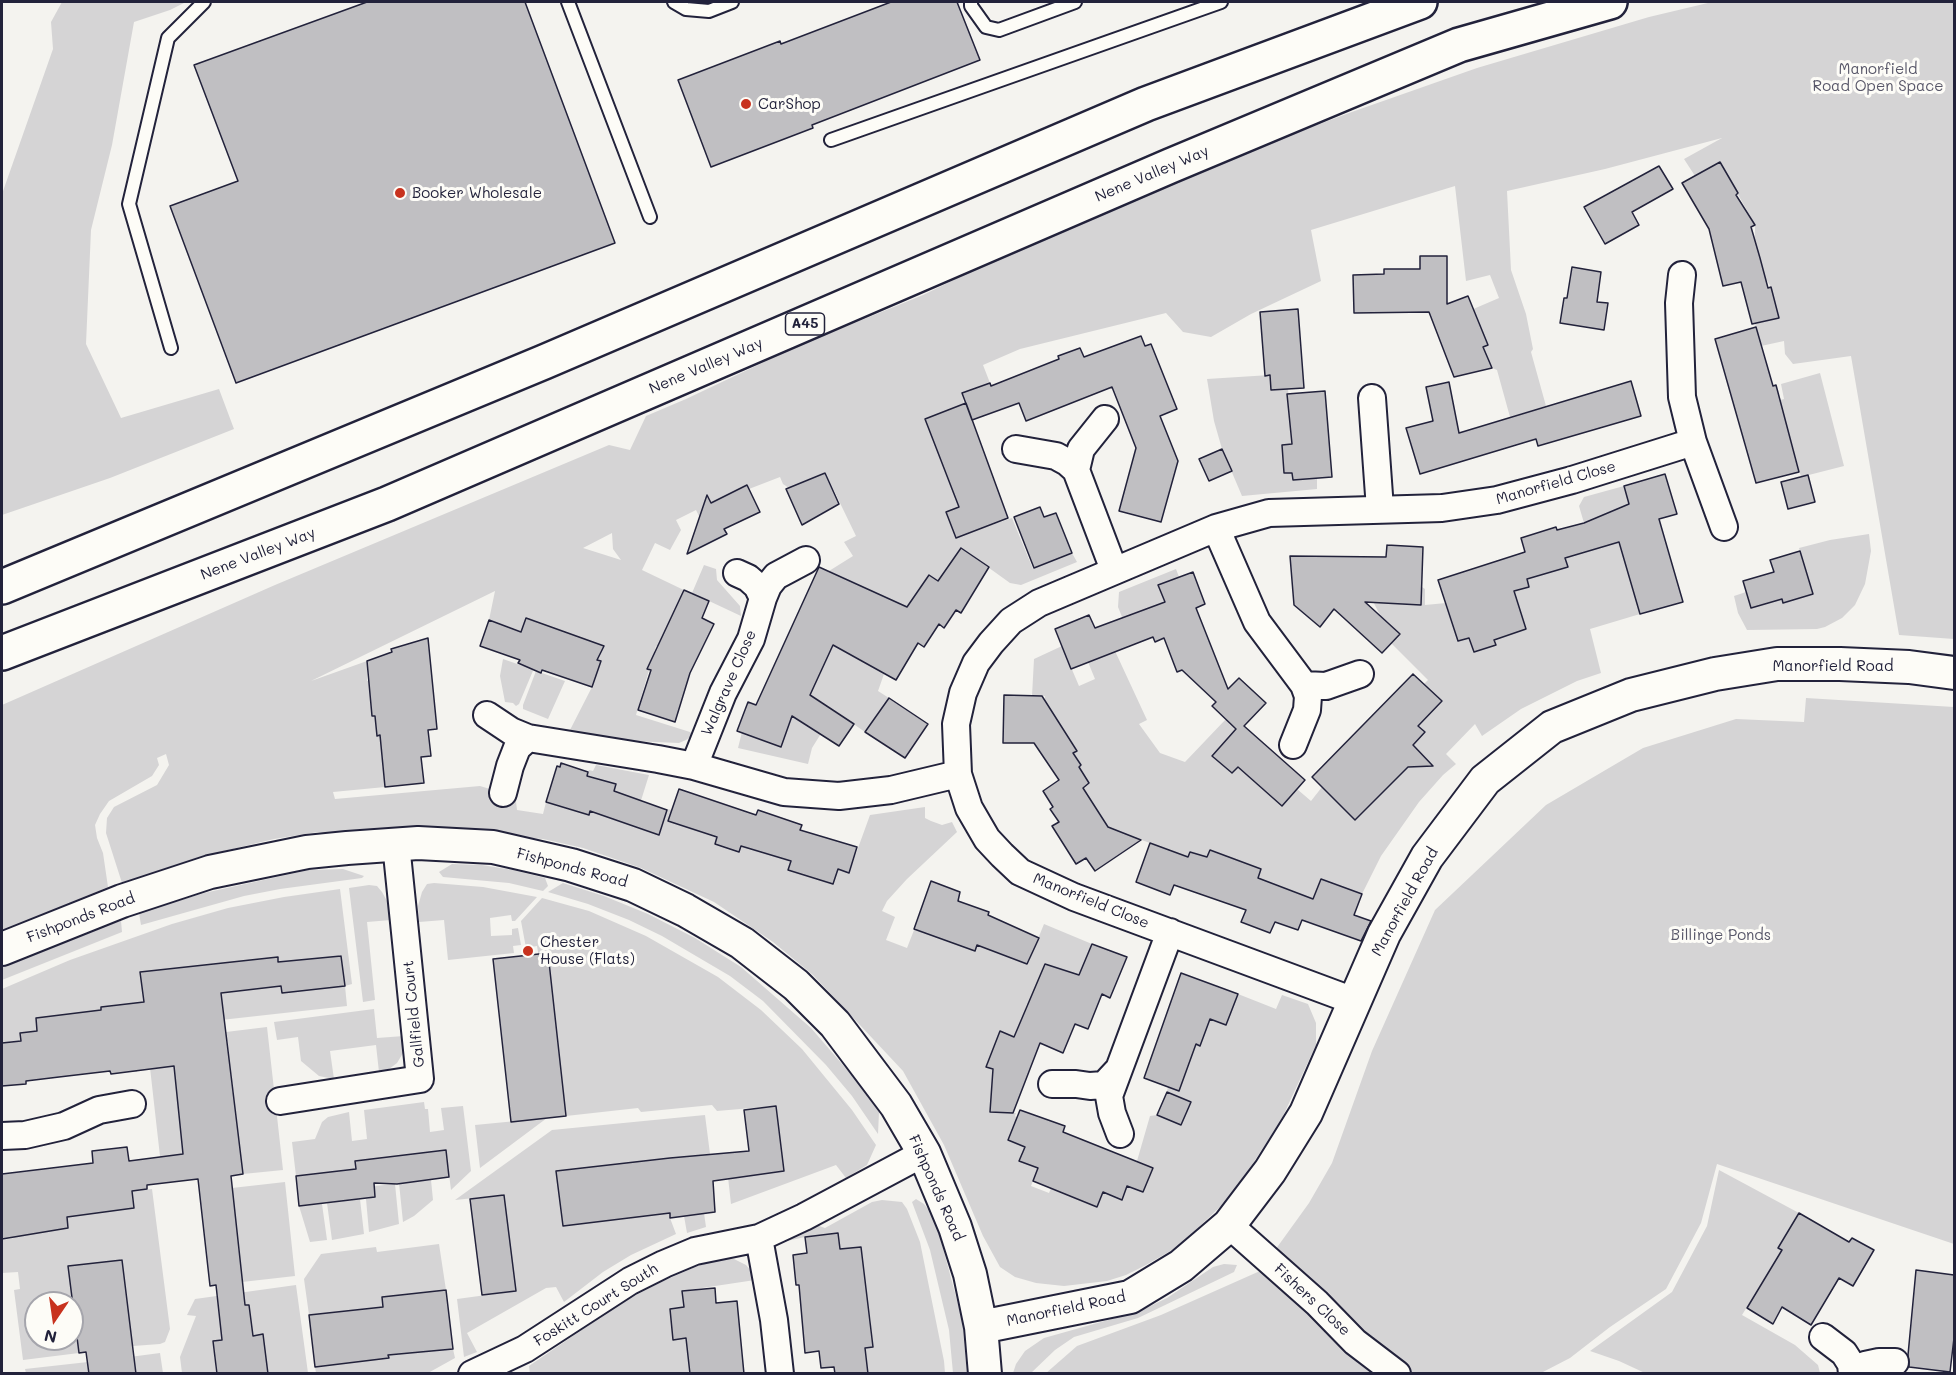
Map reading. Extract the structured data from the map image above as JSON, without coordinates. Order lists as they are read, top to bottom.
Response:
{
  "streets": {
    "highway": ["Nene Valley Way", "A45"],
    "street": [
      "Manorfield Close",
      "Manorfield Road",
      "Walgrave Close",
      "Fishponds Road",
      "Gallfield Court",
      "Fishers Close",
      "Foskitt Court South"
    ]
  },
  "crossings": [
    ["Manorfield Close", "Manorfield Road"],
    ["Manorfield Road", "Fishponds Road"],
    ["Manorfield Road", "Fishers Close"],
    ["Fishponds Road", "Gallfield Court"],
    ["Fishponds Road", "Foskitt Court South"]
  ],
  "parks": ["Manorfield Road Open Space", "Billinge Ponds"],
  "places": ["CarShop", "Booker Wholesale", "Chester House (Flats)"],
  "north": "bottom"
}
